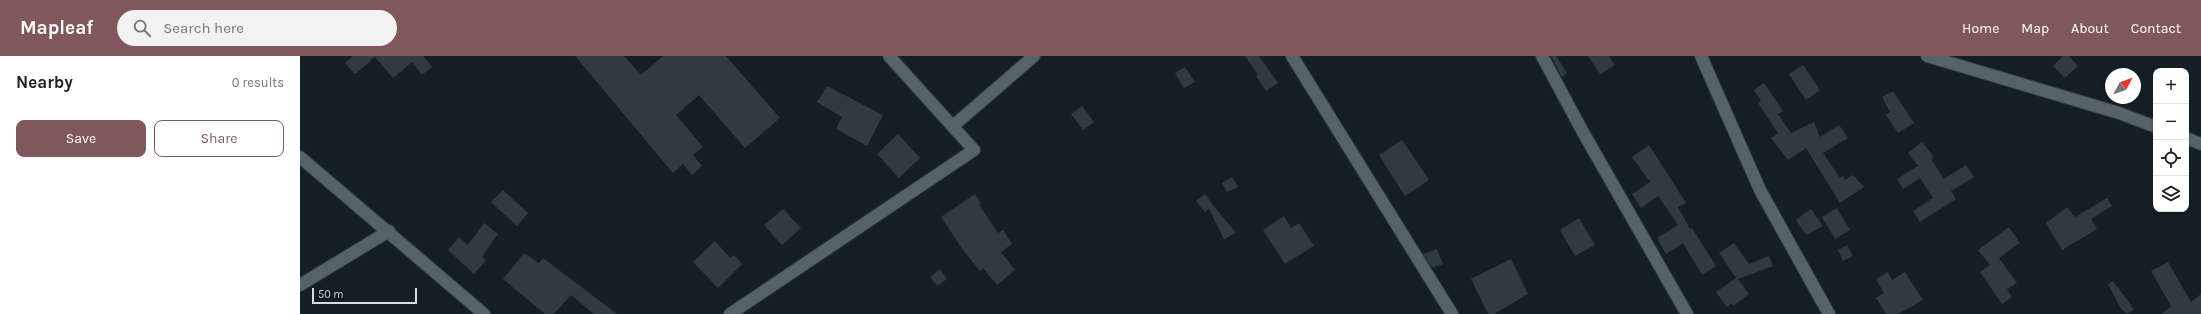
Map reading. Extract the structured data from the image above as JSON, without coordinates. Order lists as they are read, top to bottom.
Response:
{
  "scale_bar": "50 m",
  "north": "top right",
  "page": {
    "header": "Mapleaf",
    "search": "Search here",
    "nav": [
      "Home",
      "Map",
      "About",
      "Contact"
    ],
    "heading": ["Nearby", "0 results"],
    "map_buttons": ["+", "−"],
    "buttons": ["Save", "Share"],
    "scale": "50 m"
  }
}
